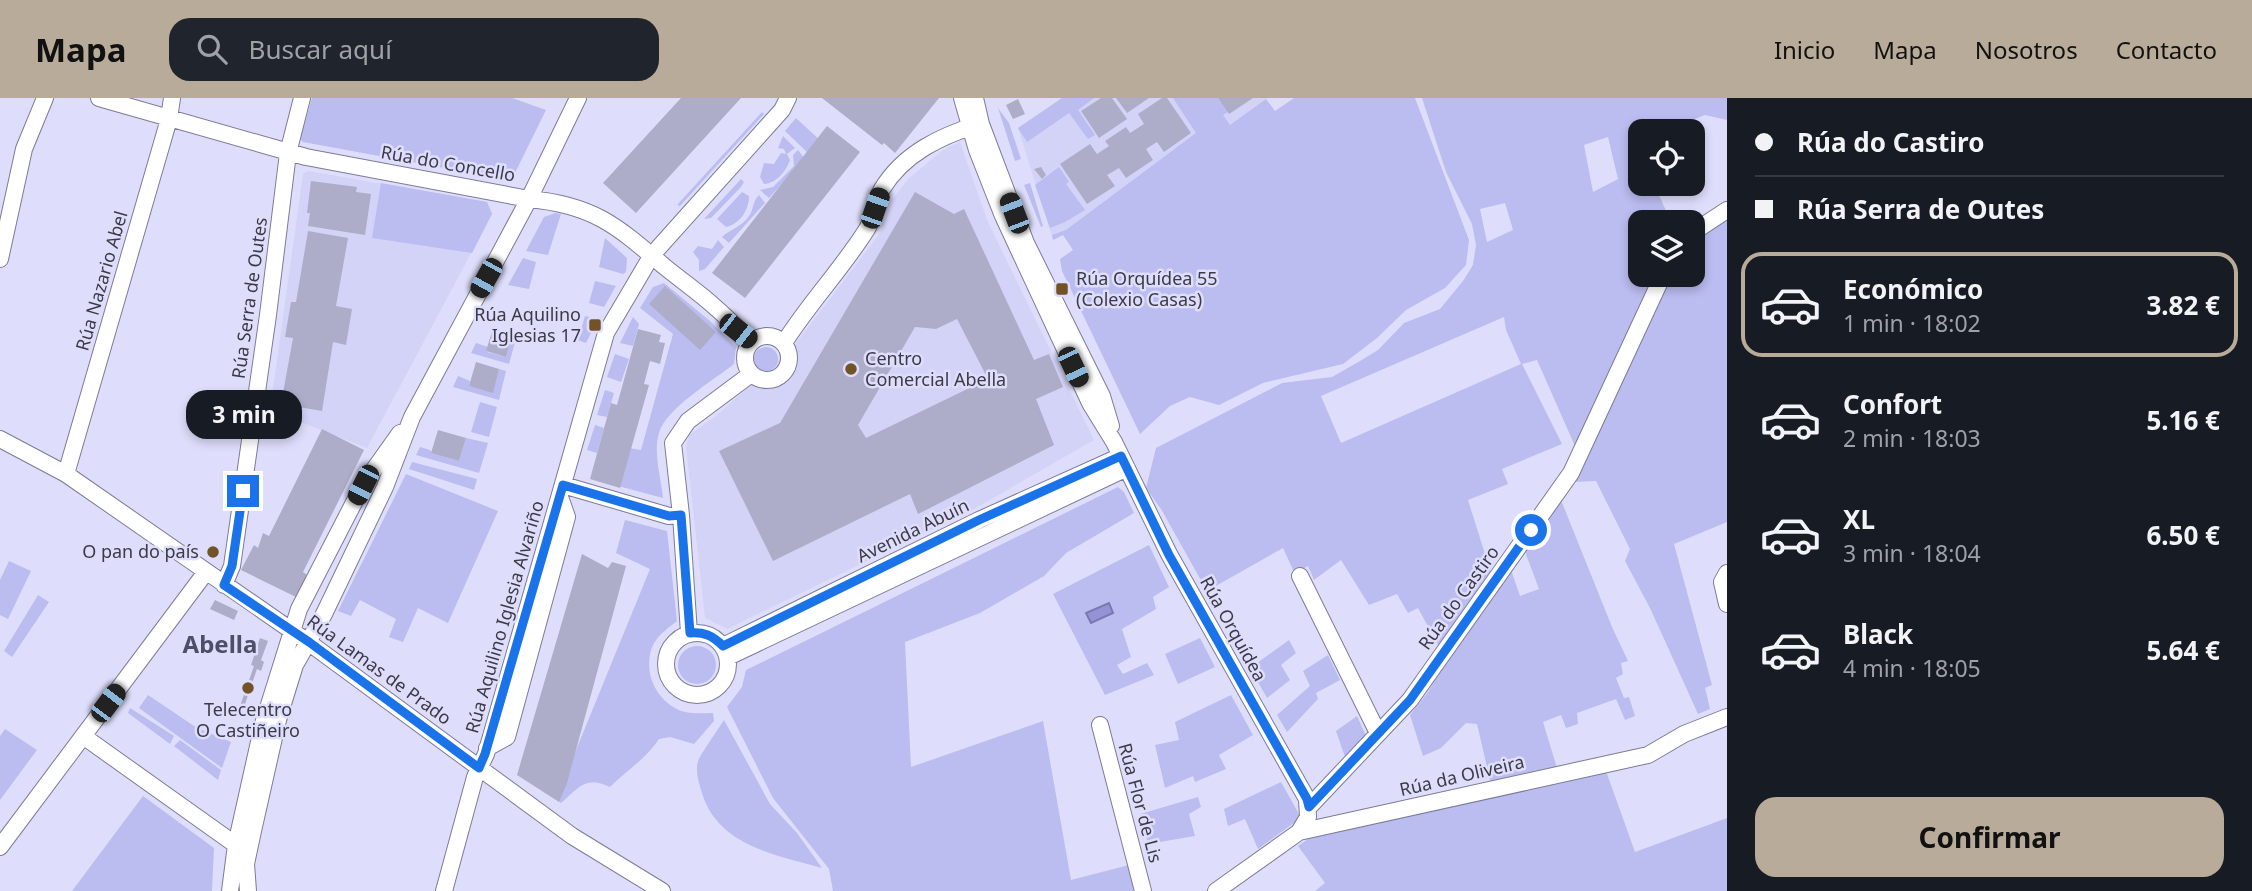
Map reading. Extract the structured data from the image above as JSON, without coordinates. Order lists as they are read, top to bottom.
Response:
{
  "streets": {
    "street": [
      "Rúa do Concello",
      "Rúa Nazario Abel",
      "Rúa Serra de Outes",
      "Avenida Abuín",
      "Rúa do Castiro",
      "Rúa Aquilino Iglesia Alvariño",
      "Rúa Orquídea",
      "Rúa Lamas de Prado",
      "Rúa da Oliveira",
      "Rúa Flor de Lis"
    ]
  },
  "crossings": [
    ["Rúa do Concello", "Rúa Nazario Abel"],
    ["Rúa do Concello", "Rúa Serra de Outes"],
    ["Rúa do Concello", "Rúa Aquilino Iglesia Alvariño"],
    ["Rúa Nazario Abel", "Rúa Lamas de Prado"],
    ["Rúa Serra de Outes", "Rúa Lamas de Prado"],
    ["Avenida Abuín", "Rúa Orquídea"],
    ["Rúa do Castiro", "Rúa Orquídea"],
    ["Rúa Aquilino Iglesia Alvariño", "Rúa Lamas de Prado"]
  ],
  "districts": ["Abella"],
  "places": {
    "transit": ["Rúa Orquídea 55 (Colexio Casas)", "Rúa Aquilino Iglesias 17"],
    "other": ["Centro Comercial Abella", "O pan do país", "Telecentro O Castiñeiro"]
  },
  "page": {
    "header": "Mapa",
    "search": "Buscar aquí",
    "nav": [
      "Inicio",
      "Mapa",
      "Nosotros",
      "Contacto"
    ],
    "banner": ["Rúa do Castiro", "Rúa Serra de Outes"],
    "list": [
      {
        "name": "Económico",
        "note": "1 min · 18:02",
        "value": "3.82 €"
      },
      {
        "name": "Confort",
        "note": "2 min · 18:03",
        "value": "5.16 €"
      },
      {
        "name": "XL",
        "note": "3 min · 18:04",
        "value": "6.50 €"
      },
      {
        "name": "Black",
        "note": "4 min · 18:05",
        "value": "5.64 €"
      }
    ],
    "bubble": "3 min",
    "buttons": "Confirmar"
  }
}
